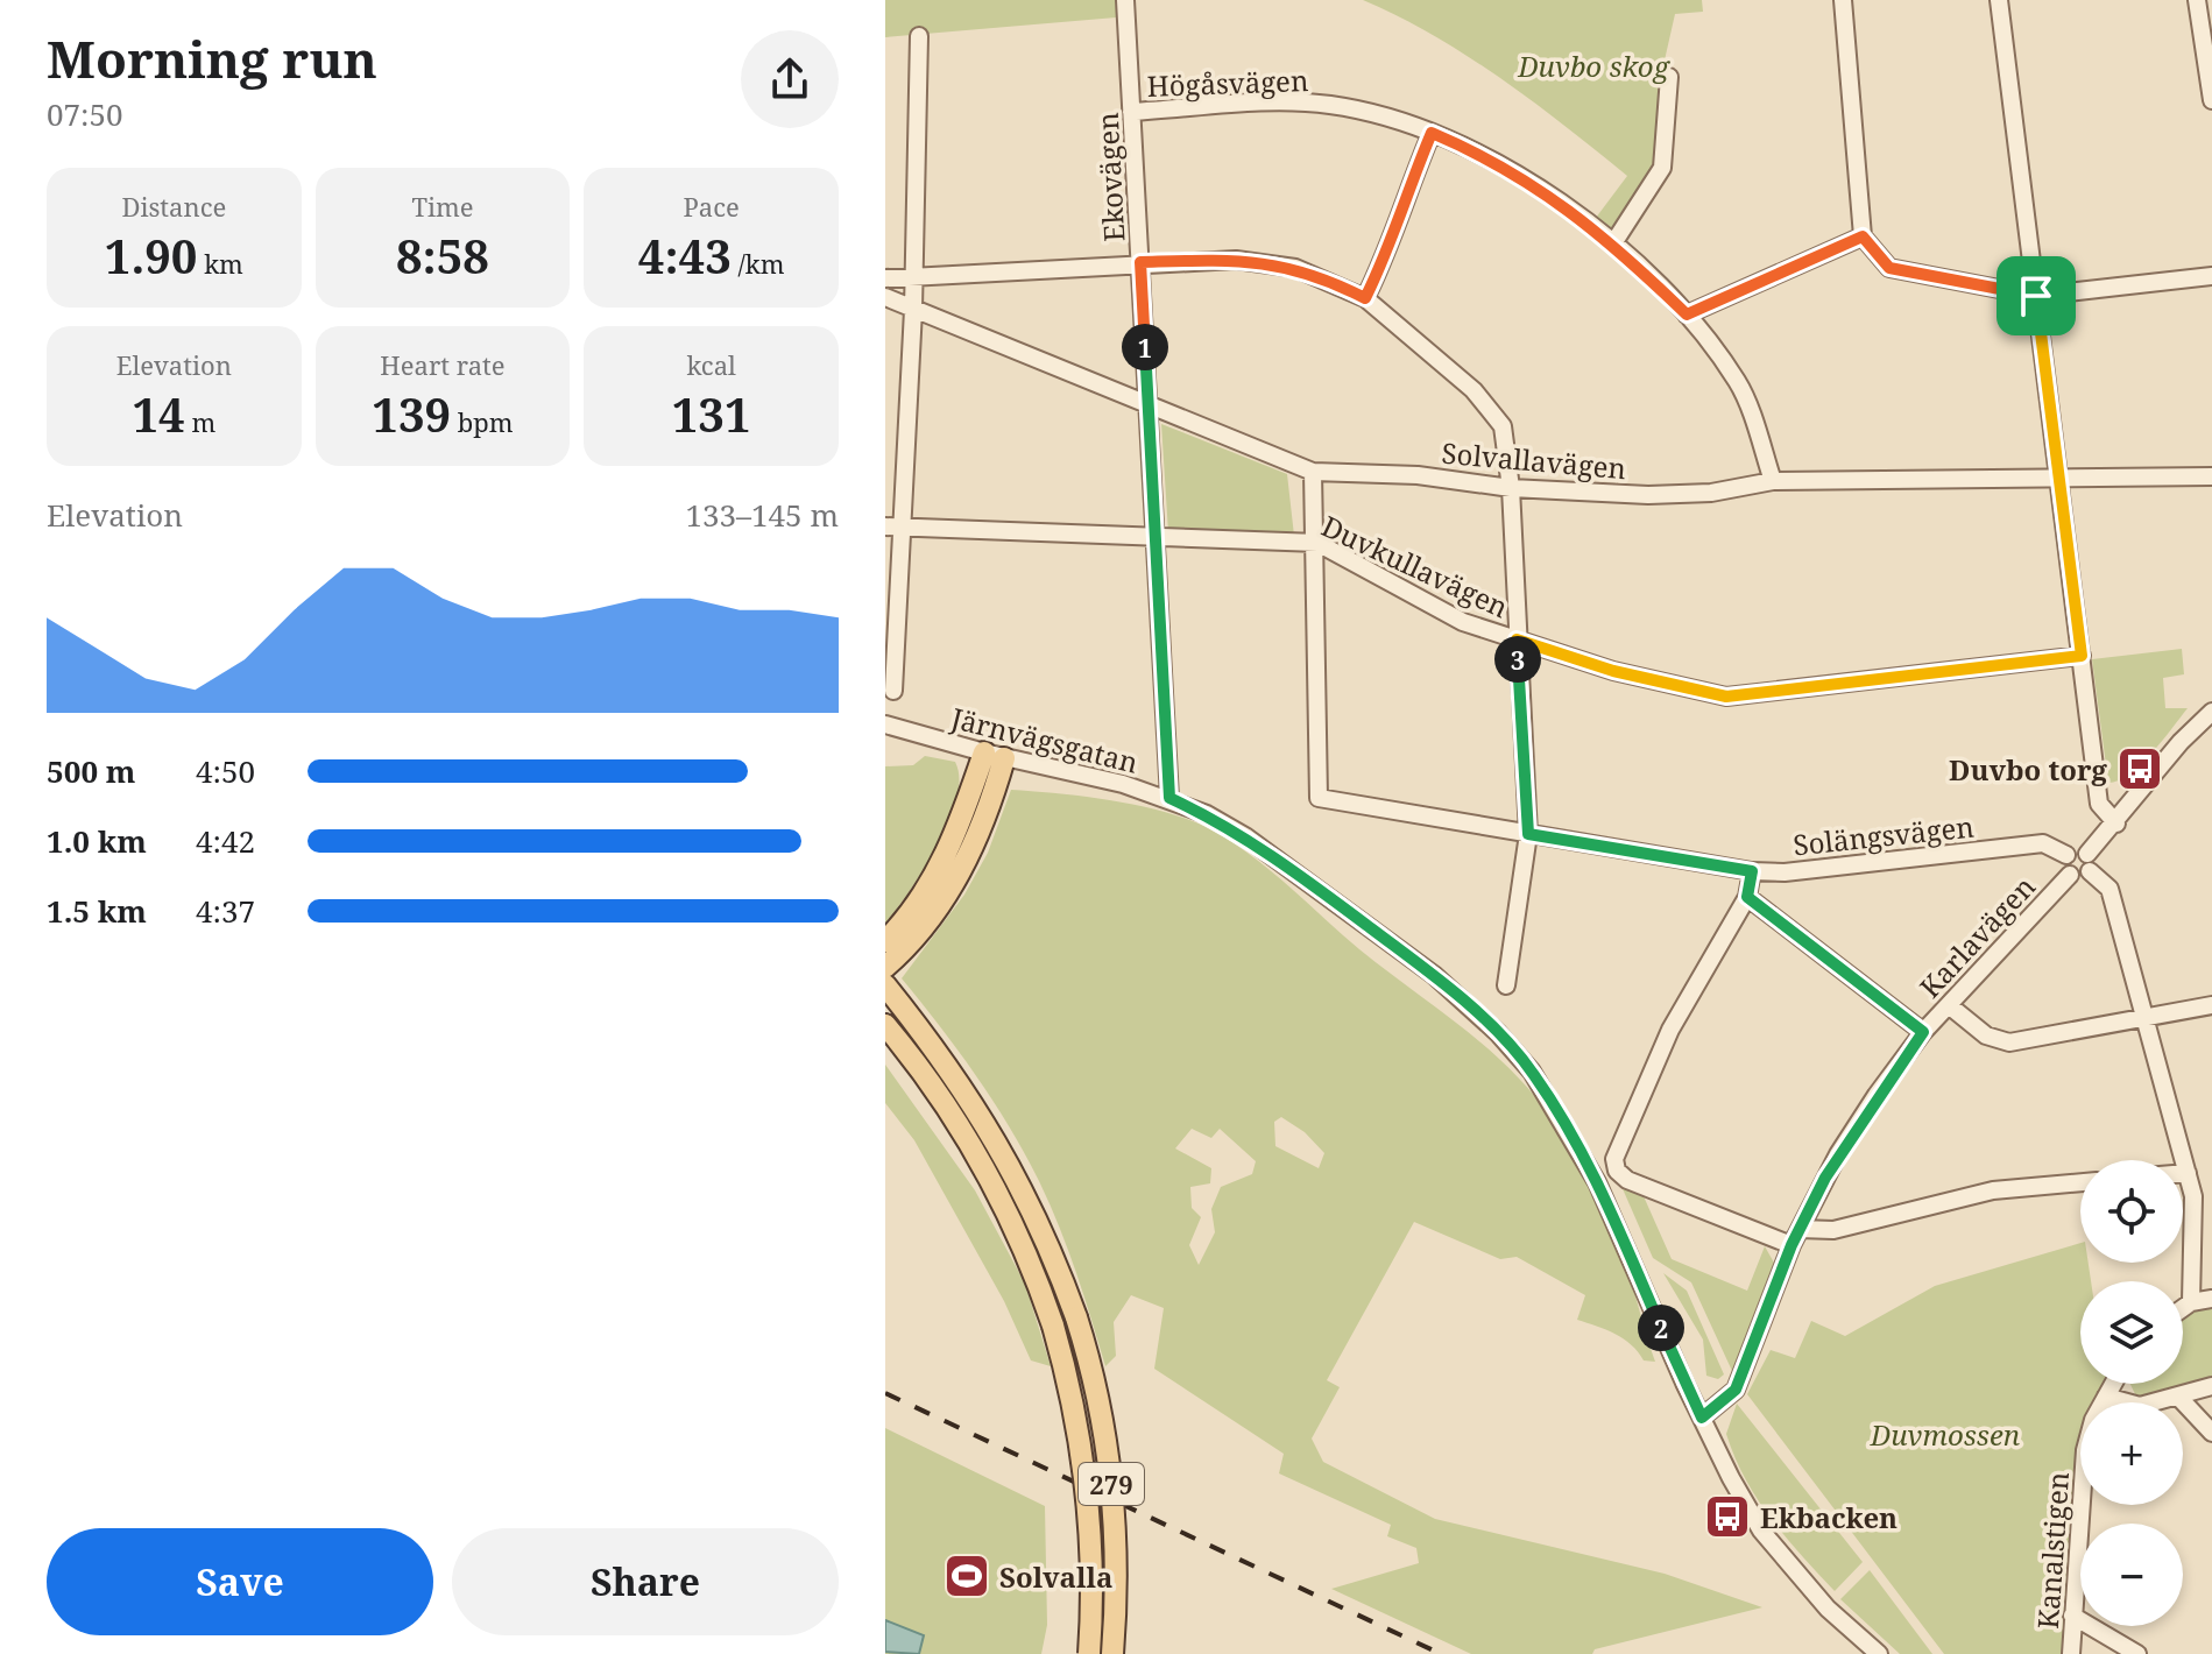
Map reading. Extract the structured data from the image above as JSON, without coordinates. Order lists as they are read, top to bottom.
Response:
{
  "streets": {
    "main road": ["279"],
    "street": [
      "Högåsvägen",
      "Ekovägen",
      "Solvallavägen",
      "Duvkullavägen",
      "Järnvägsgatan",
      "Solängsvägen",
      "Karlavägen",
      "Kanalstigen"
    ]
  },
  "crossings": [
    ["Högåsvägen", "Ekovägen"],
    ["Högåsvägen", "Solvallavägen"],
    ["Ekovägen", "Solvallavägen"],
    ["Ekovägen", "Duvkullavägen"],
    ["Ekovägen", "Järnvägsgatan"],
    ["Duvkullavägen", "Solängsvägen"],
    ["Järnvägsgatan", "Karlavägen"],
    ["Solängsvägen", "Karlavägen"]
  ],
  "parks": ["Duvbo skog", "Duvmossen"],
  "places": {
    "bus stop": ["Duvbo torg", "Ekbacken"],
    "sports": ["Solvalla"]
  },
  "page": {
    "heading": ["Morning run", "07:50"],
    "stats": [
      ["Distance", "1.90 km"],
      ["Time", "8:58"],
      ["Pace", "4:43 /km"],
      ["Elevation", "14 m"],
      ["Heart rate", "139 bpm"],
      ["kcal", "131"]
    ],
    "pins": ["1", "3", "2"],
    "chart": ["Elevation", "133–145 m"],
    "list": [
      {
        "name": "500 m",
        "note": "4:50"
      },
      {
        "name": "1.0 km",
        "note": "4:42"
      },
      {
        "name": "1.5 km",
        "note": "4:37"
      }
    ],
    "map_buttons": ["+", "−"],
    "buttons": ["Save", "Share"]
  }
}
